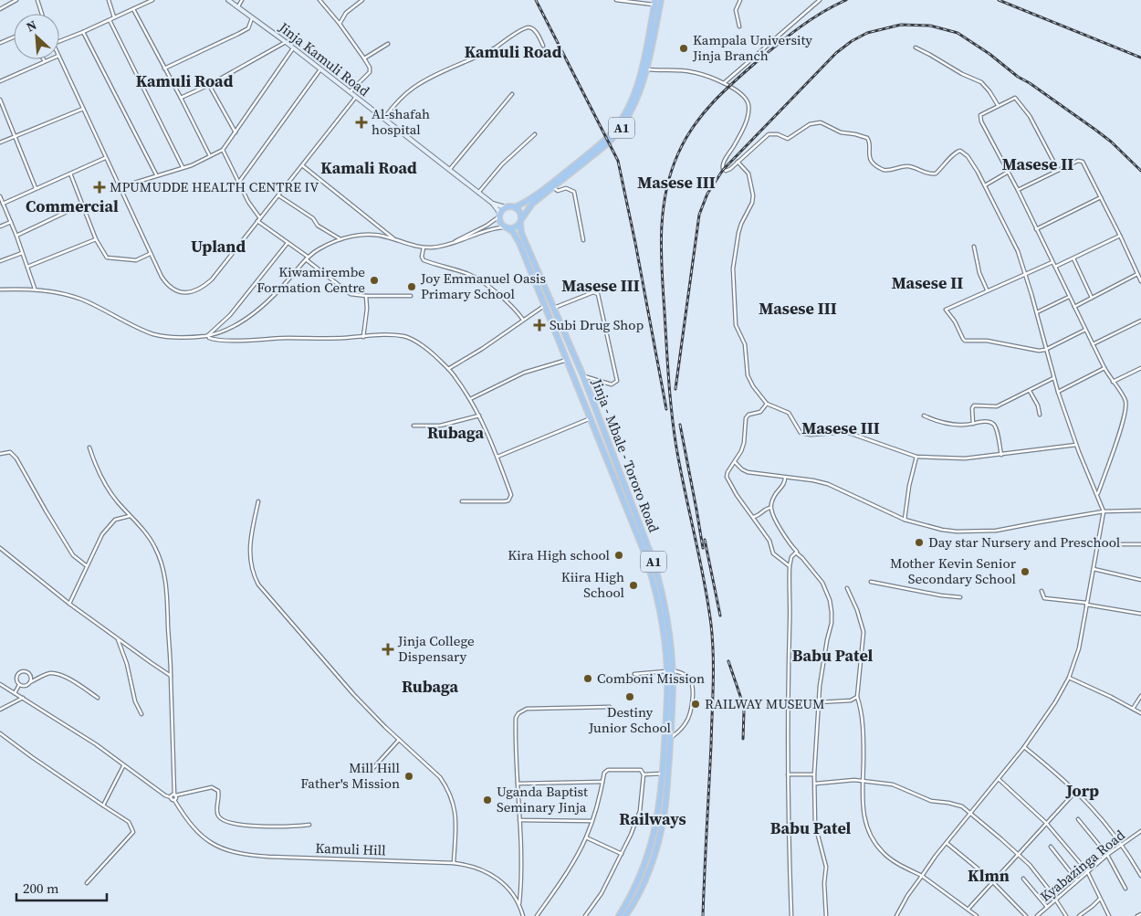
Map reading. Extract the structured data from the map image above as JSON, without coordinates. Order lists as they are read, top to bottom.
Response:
{
  "streets": {
    "highway": ["A1", "Jinja - Mbale - Tororo Road"],
    "main road": ["Jinja Kamuli Road"],
    "street": ["Kamuli Hill", "Kyabazinga Road"]
  },
  "crossings": [
    ["Jinja Kamuli Road", "A1"],
    ["Jinja Kamuli Road", "Jinja - Mbale - Tororo Road"],
    ["A1", "Jinja - Mbale - Tororo Road"]
  ],
  "districts": [
    "Kamuli Road",
    "Kamuli Road",
    "Masese II",
    "Kamali Road",
    "Masese III",
    "Commercial",
    "Upland",
    "Masese II",
    "Masese III",
    "Masese III",
    "Masese III",
    "Rubaga",
    "Babu Patel",
    "Rubaga",
    "Jorp",
    "Railways",
    "Babu Patel",
    "Klmn"
  ],
  "places": {
    "other": [
      "Kampala University Jinja Branch",
      "Kiwamirembe Formation Centre",
      "Joy Emmanuel Oasis Primary School",
      "Day star Nursery and Preschool",
      "Kira High school",
      "Mother Kevin Senior Secondary School",
      "Kiira High School",
      "Comboni Mission",
      "Destiny Junior School",
      "RAILWAY MUSEUM",
      "Mill Hill Father's Mission",
      "Uganda Baptist Seminary Jinja"
    ],
    "health": [
      "Al-shafah hospital",
      "MPUMUDDE HEALTH CENTRE IV",
      "Subi Drug Shop",
      "Jinja College Dispensary"
    ]
  },
  "scale_bar": "200 m",
  "north": "top left"
}
